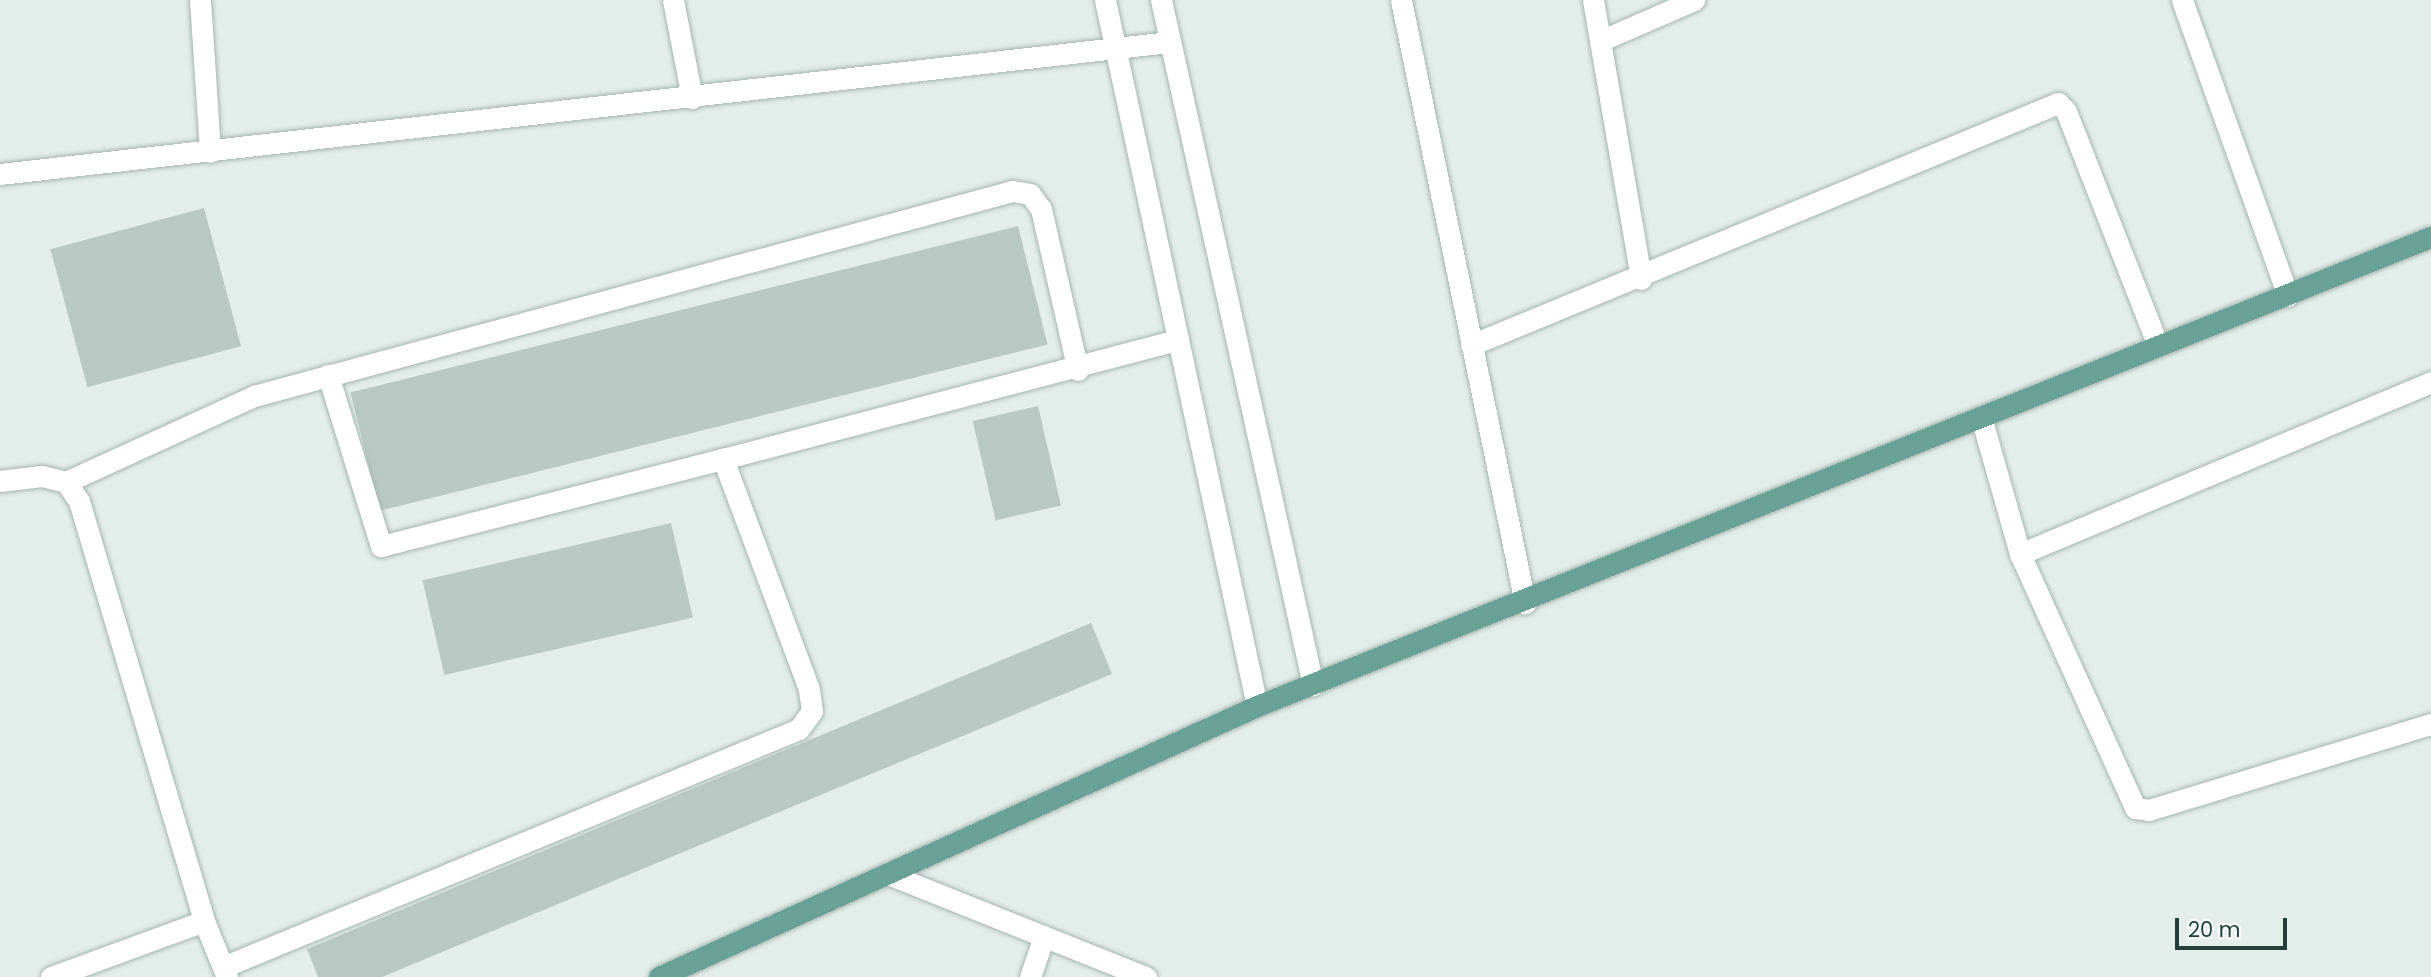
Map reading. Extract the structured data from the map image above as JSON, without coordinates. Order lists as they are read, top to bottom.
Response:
{
  "scale_bar": "20 m"
}
